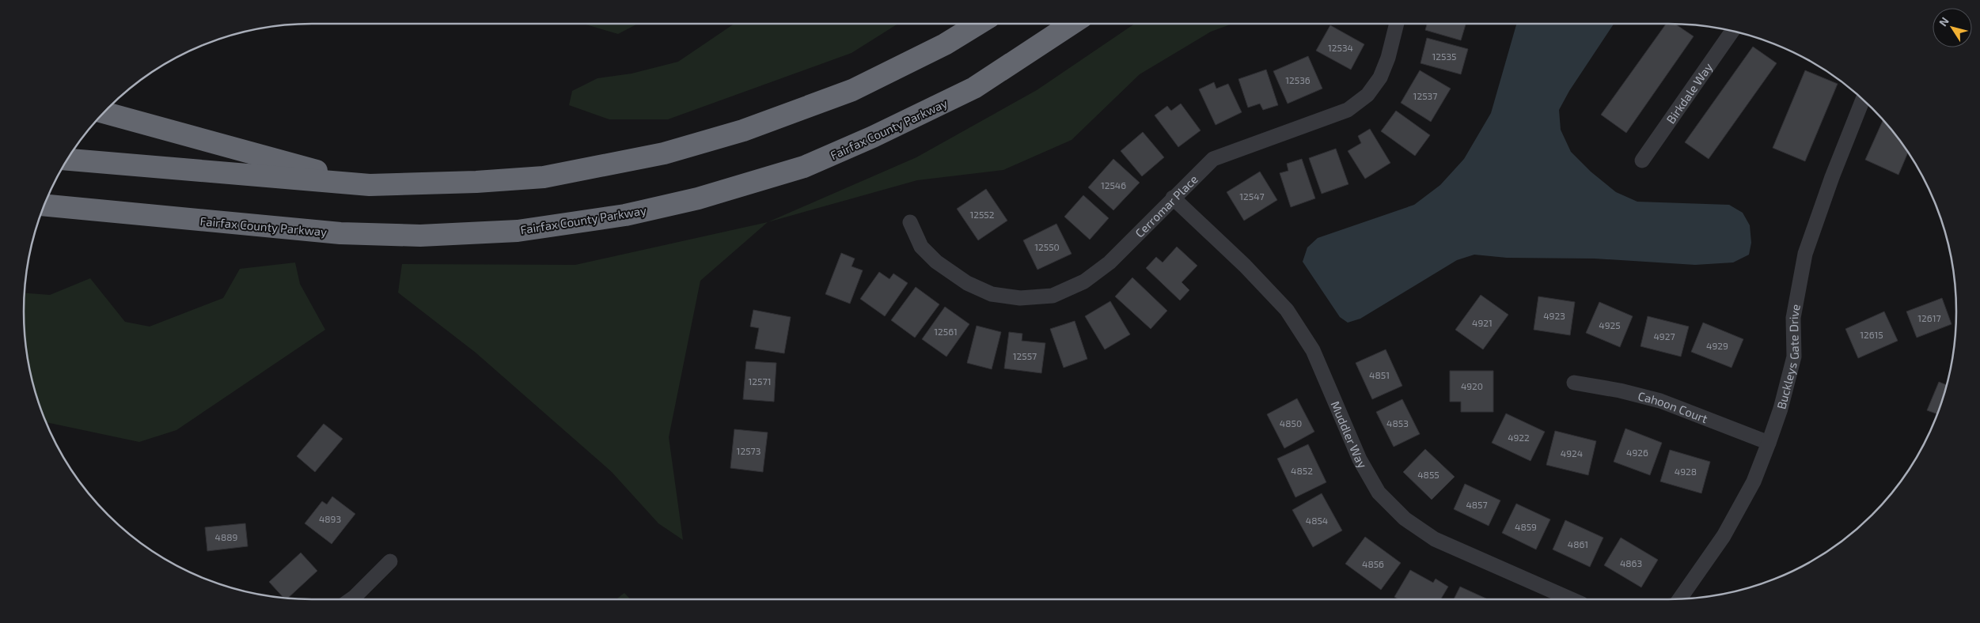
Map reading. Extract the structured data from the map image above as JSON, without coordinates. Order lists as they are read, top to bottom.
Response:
{
  "streets": {
    "highway": ["Fairfax County Parkway"],
    "street": [
      "Birkdale Way",
      "Cerromar Place",
      "Buckleys Gate Drive",
      "Cahoon Court",
      "Muddler Way"
    ]
  },
  "crossings": [
    ["Cerromar Place", "Muddler Way"],
    ["Buckleys Gate Drive", "Cahoon Court"]
  ],
  "house_numbers": [
    "12534",
    "12535",
    "12536",
    "12537",
    "12546",
    "12547",
    "12552",
    "12550",
    "4923",
    "12617",
    "4921",
    "4925",
    "12561",
    "12615",
    "4927",
    "4929",
    "12557",
    "4851",
    "12571",
    "4920",
    "4850",
    "4853",
    "4922",
    "12573",
    "4926",
    "4924",
    "4852",
    "4928",
    "4855",
    "4857",
    "4893",
    "4854",
    "4859",
    "4889",
    "4861",
    "4863",
    "4856"
  ],
  "north": "top left"
}
